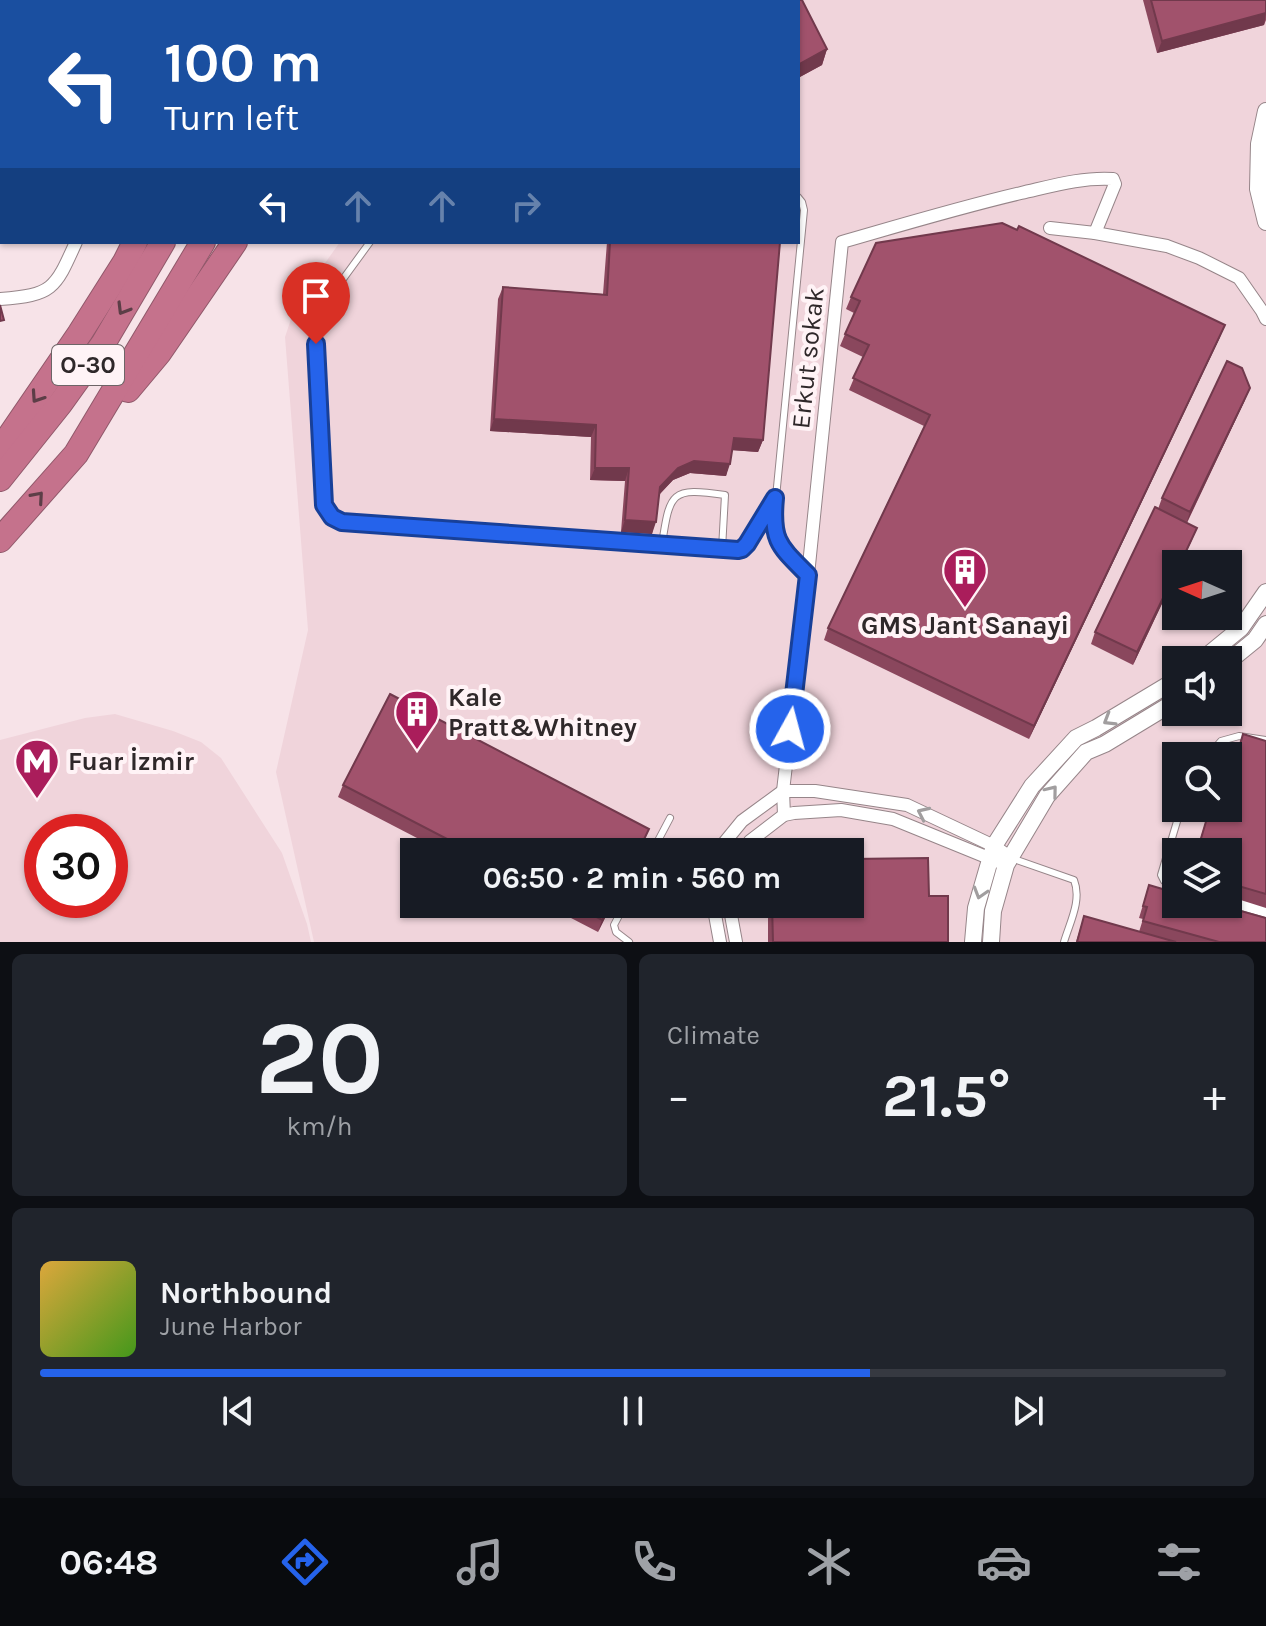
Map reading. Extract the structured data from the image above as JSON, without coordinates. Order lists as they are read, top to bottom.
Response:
{
  "streets": {
    "highway": ["O-30"],
    "street": ["Erkut sokak"]
  },
  "places": {
    "building": ["GMS Jant Sanayi", "Kale Pratt&Whitney"],
    "metro station": ["Fuar İzmir"]
  },
  "north": "left",
  "page": {
    "turn": ["100 m", "Turn left"],
    "limit": "30",
    "trip": "06:50 · 2 min · 560 m",
    "tile": [
      ["20", "km/h"],
      "Climate"
    ],
    "heat": ["−", "21.5°", "+"],
    "song": ["Northbound", "June Harbor"],
    "tabs": "06:48"
  }
}
